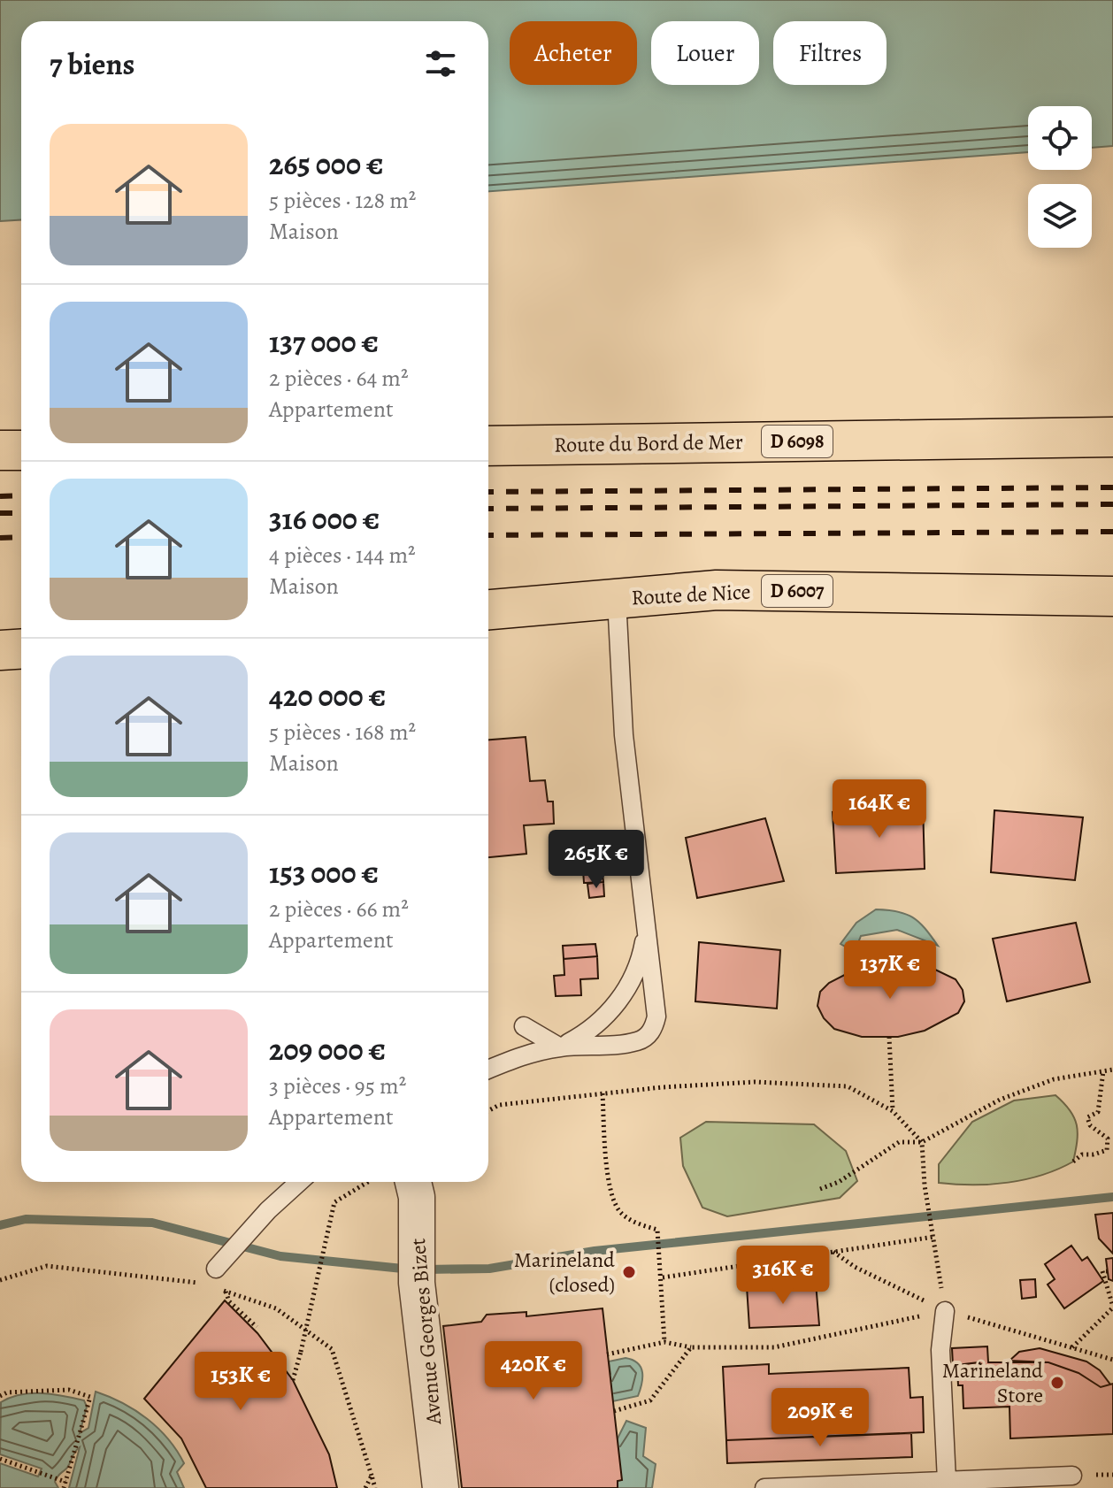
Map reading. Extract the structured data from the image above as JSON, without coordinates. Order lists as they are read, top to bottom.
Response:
{
  "streets": {
    "main road": [
      "D 6098",
      "Route du Bord de Mer",
      "D 6007",
      "Route de Nice"
    ],
    "street": ["Avenue Georges Bizet"]
  },
  "places": ["Marineland (closed)", "Marineland Store"],
  "page": {
    "chip": ["Acheter", "Louer", "Filtres"],
    "heading": "7 biens",
    "list": [
      {
        "name": "265 000 €",
        "note": "5 pièces · 128 m² · Maison"
      },
      {
        "name": "137 000 €",
        "note": "2 pièces · 64 m² · Appartement"
      },
      {
        "name": "316 000 €",
        "note": "4 pièces · 144 m² · Maison"
      },
      {
        "name": "420 000 €",
        "note": "5 pièces · 168 m² · Maison"
      },
      {
        "name": "153 000 €",
        "note": "2 pièces · 66 m² · Appartement"
      },
      {
        "name": "209 000 €",
        "note": "3 pièces · 95 m² · Appartement"
      }
    ],
    "price": [
      "164K €",
      "265K €",
      "137K €",
      "316K €",
      "420K €",
      "153K €",
      "209K €"
    ]
  }
}
